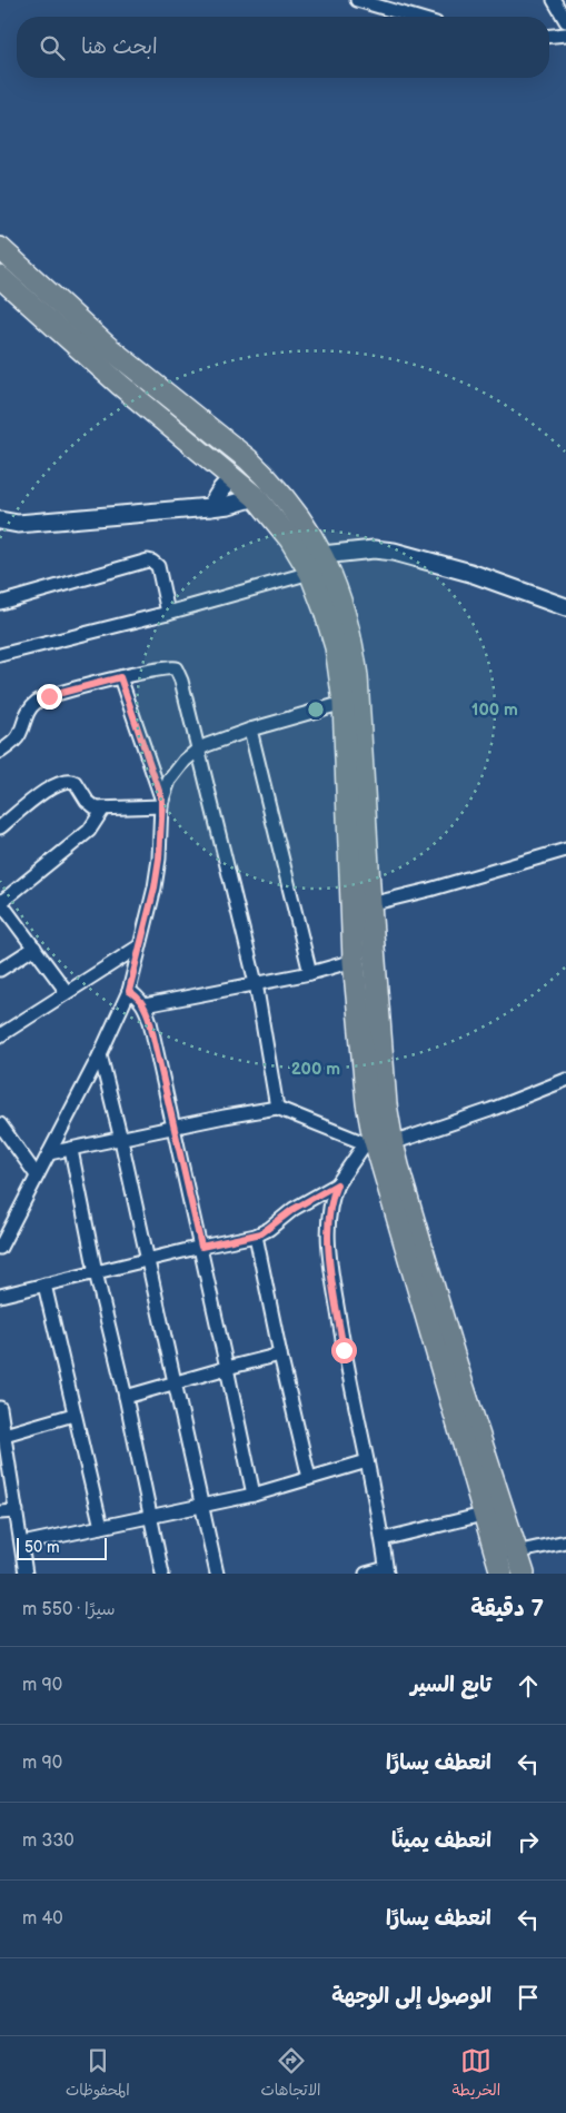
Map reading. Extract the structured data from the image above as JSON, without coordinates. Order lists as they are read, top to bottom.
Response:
{
  "scale_bar": "50 m",
  "page": {
    "search": "ابحث هنا",
    "scale": "50 m",
    "heading": ["7 دقيقة", "سيرًا · 550 m"],
    "list": [
      ["تابع السير", "90 m"],
      ["انعطف يسارًا", "90 m"],
      ["انعطف يمينًا", "330 m"],
      ["انعطف يسارًا", "40 m"],
      "الوصول إلى الوجهة"
    ],
    "nav": ["الخريطة", "الاتجاهات", "المحفوظات"]
  },
  "rings": ["100 m", "200 m"]
}
